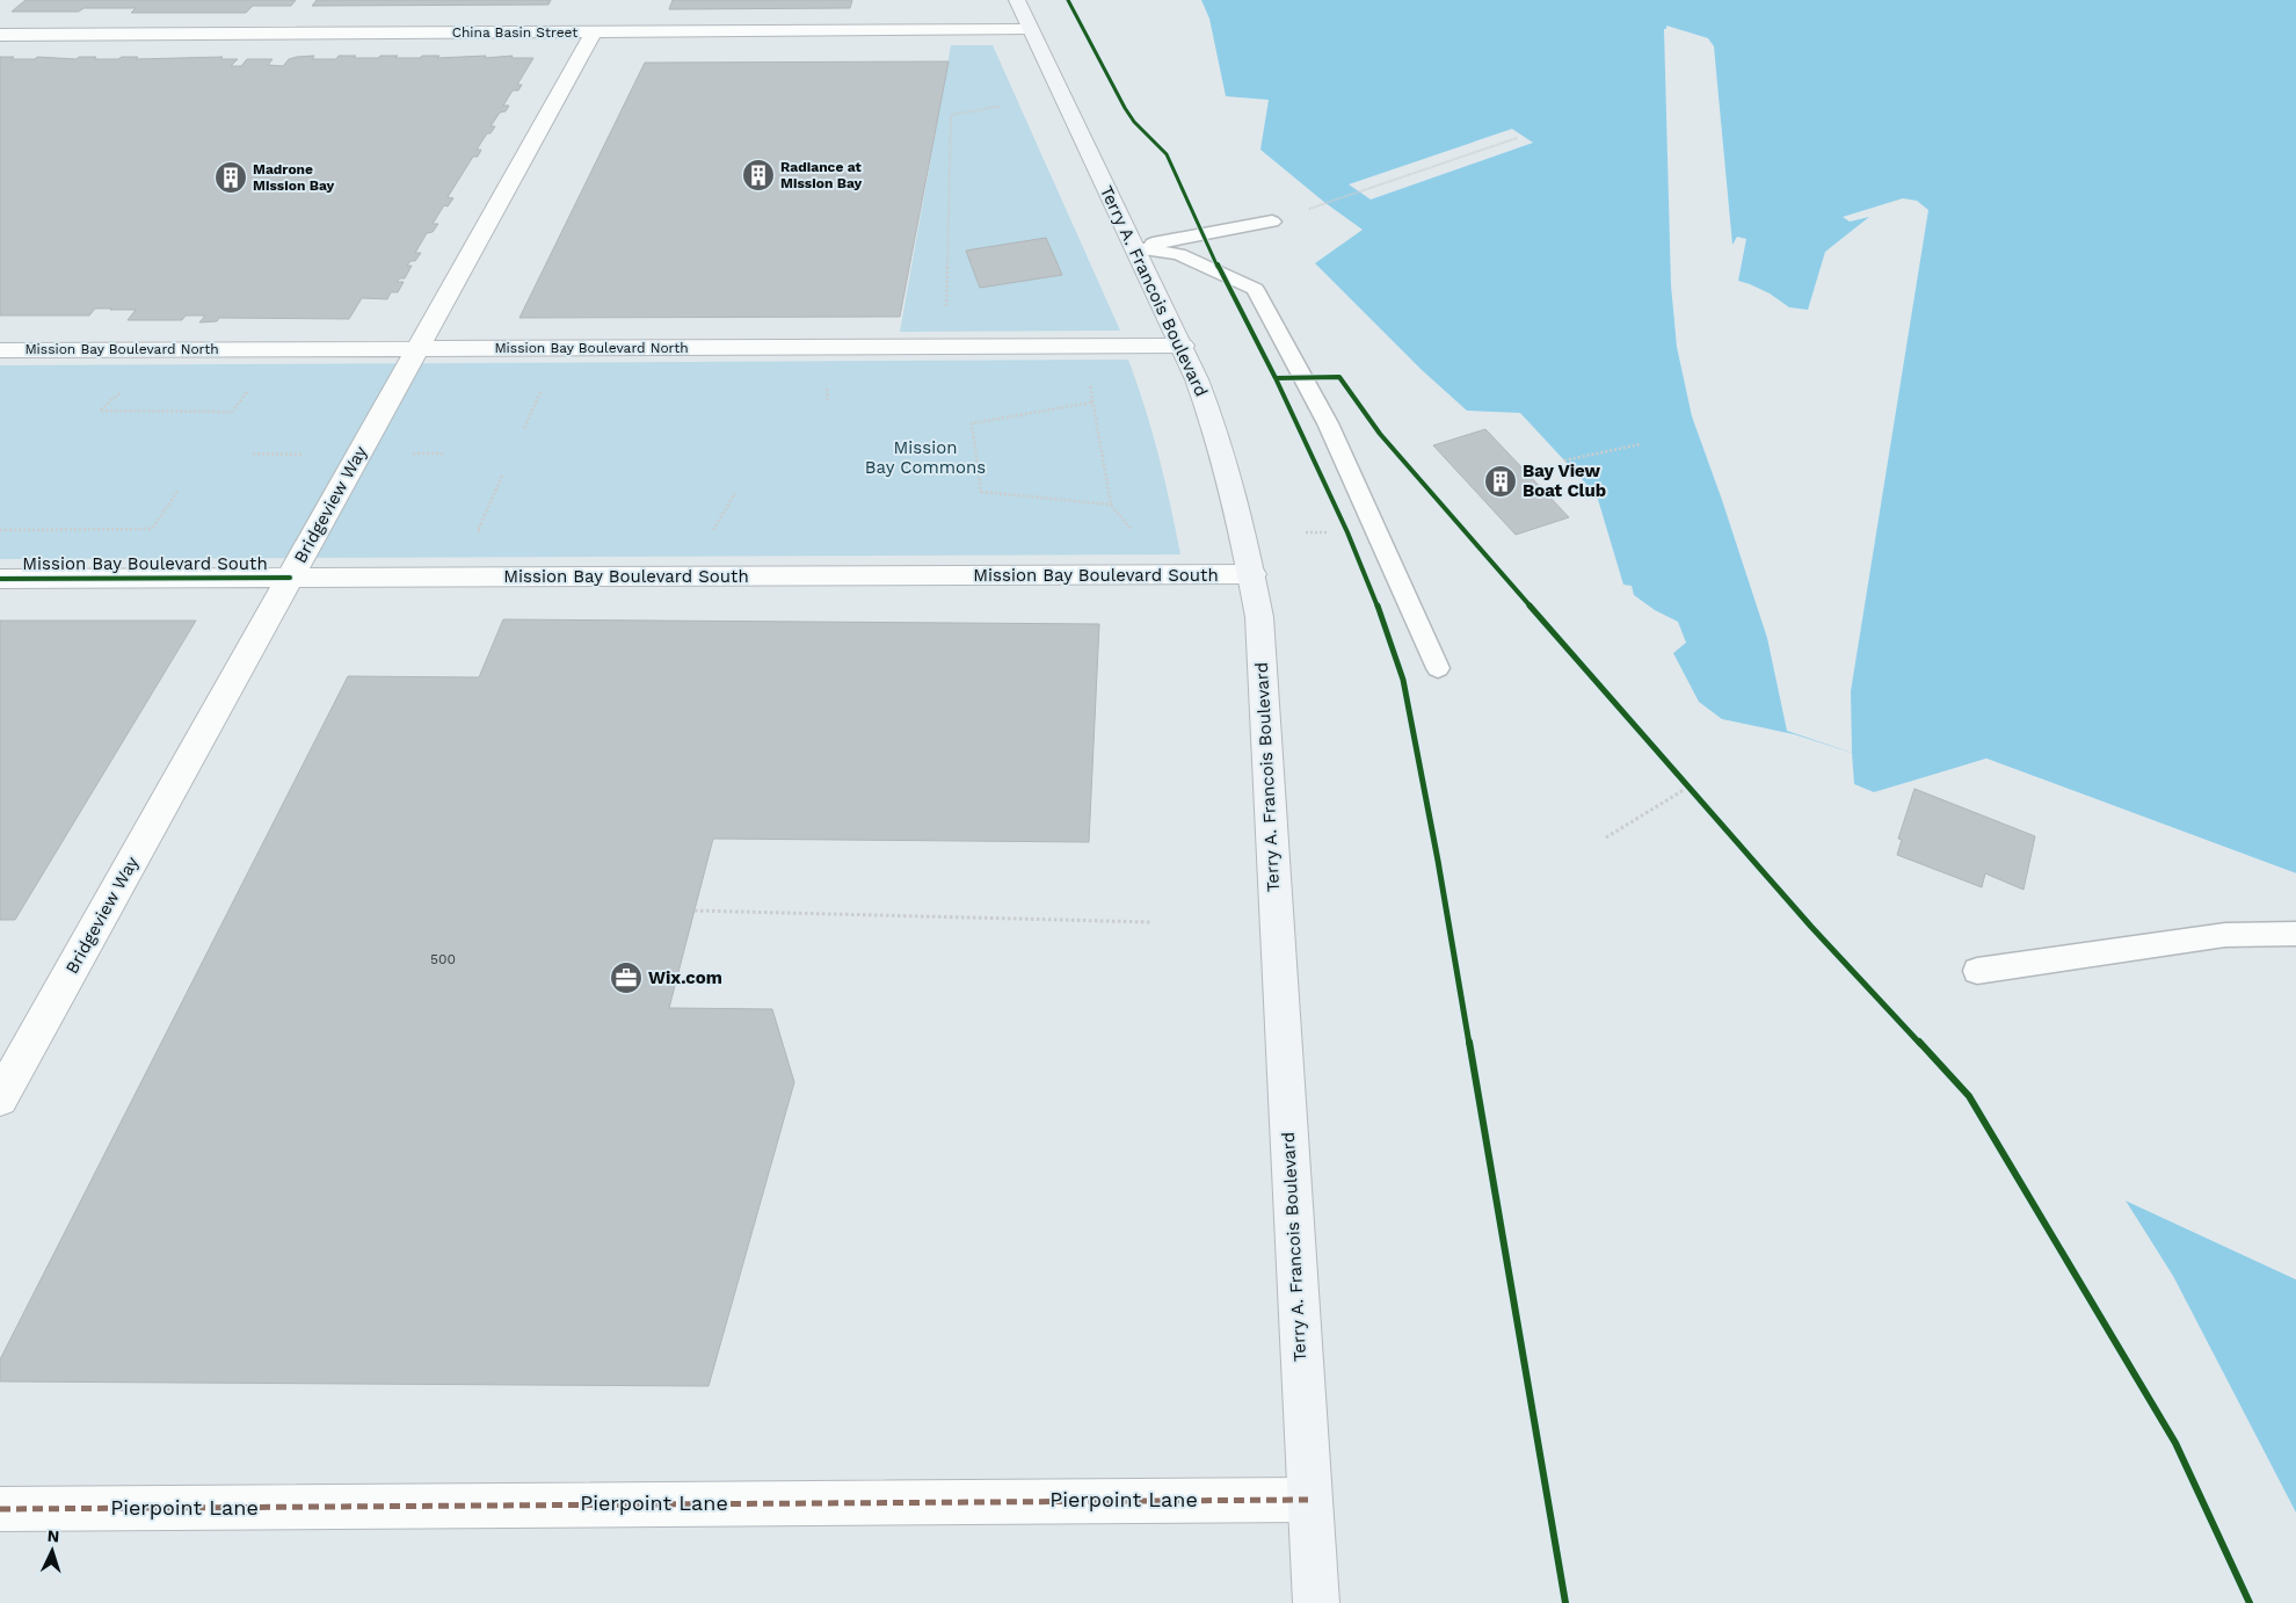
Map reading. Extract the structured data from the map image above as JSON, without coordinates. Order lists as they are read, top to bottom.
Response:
{
  "streets": {
    "street": [
      "China Basin Street",
      "Terry A. Francois Boulevard",
      "Mission Bay Boulevard North",
      "Bridgeview Way",
      "Mission Bay Boulevard South",
      "Pierpoint Lane"
    ]
  },
  "crossings": [
    ["China Basin Street", "Terry A. Francois Boulevard"],
    ["China Basin Street", "Bridgeview Way"],
    ["Terry A. Francois Boulevard", "Mission Bay Boulevard North"],
    ["Terry A. Francois Boulevard", "Mission Bay Boulevard South"],
    ["Terry A. Francois Boulevard", "Pierpoint Lane"],
    ["Mission Bay Boulevard North", "Bridgeview Way"],
    ["Bridgeview Way", "Mission Bay Boulevard South"]
  ],
  "parks": ["Mission Bay Commons"],
  "places": {
    "building": ["Radiance at Mission Bay", "Madrone Mission Bay", "Bay View Boat Club"],
    "office": ["Wix.com"]
  },
  "house_numbers": ["500"],
  "north": "top"
}
